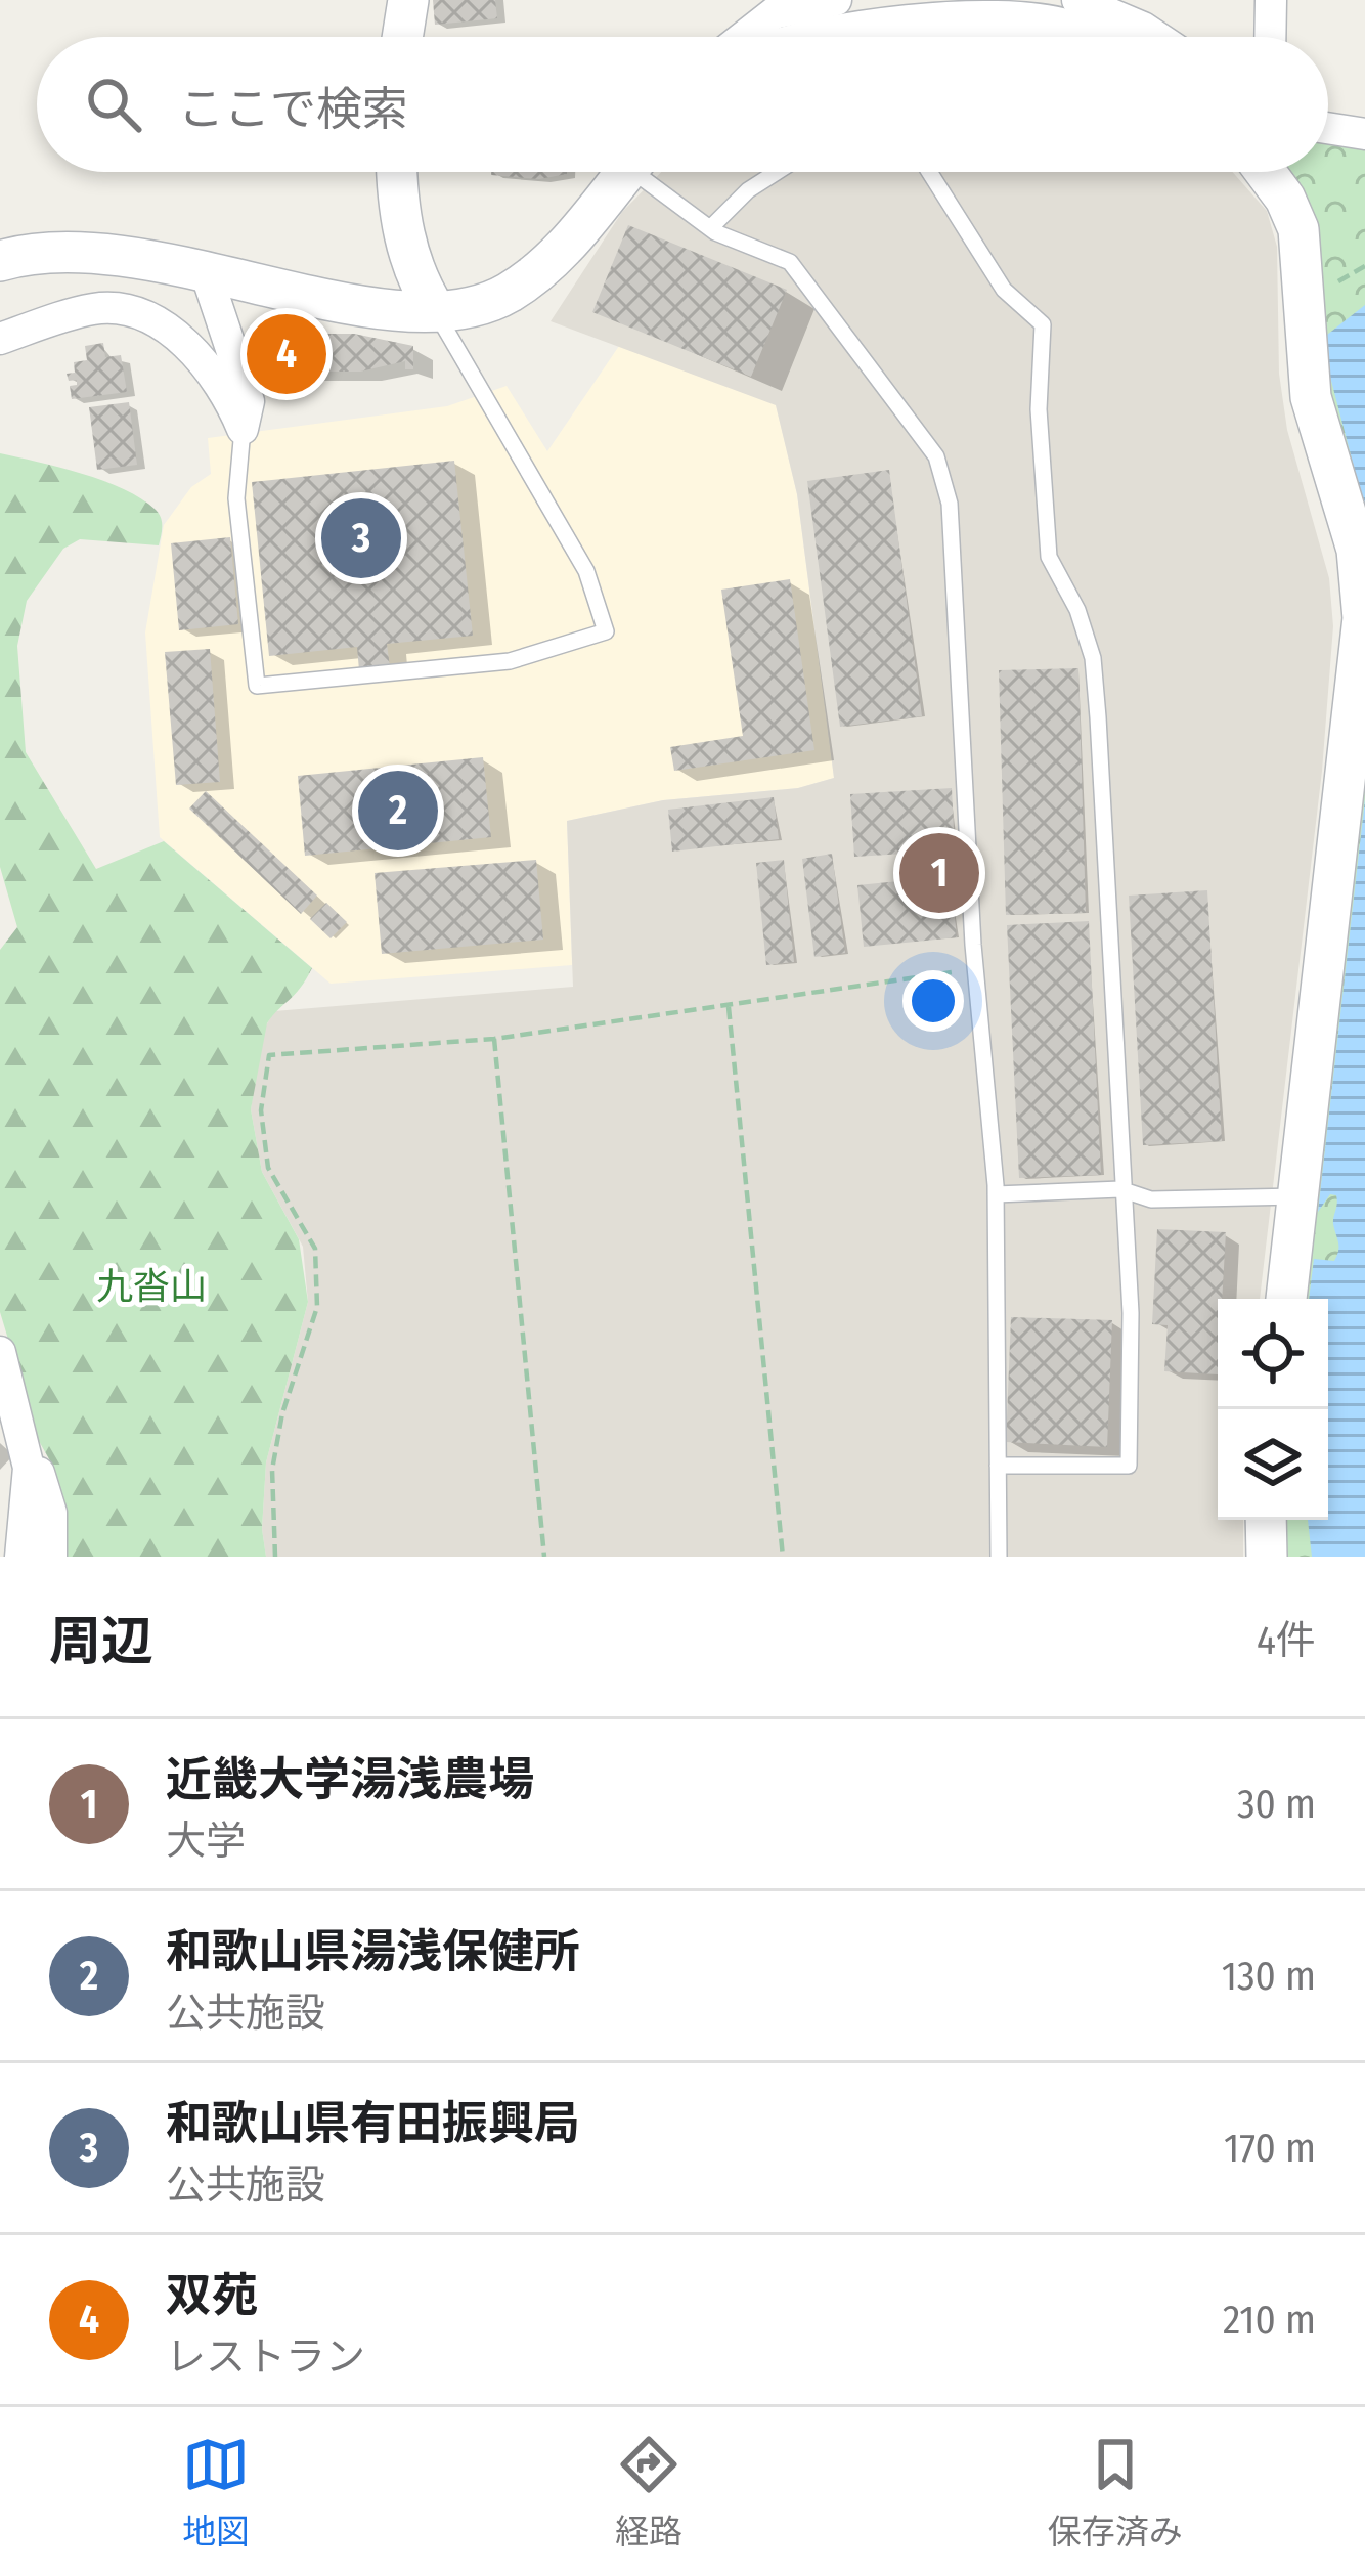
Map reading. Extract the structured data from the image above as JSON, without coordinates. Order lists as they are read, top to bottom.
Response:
{
  "parks": ["九沓山"],
  "page": {
    "search": "ここで検索",
    "pins": [
      "4",
      "3",
      "2",
      "1"
    ],
    "heading": ["周辺", "4件"],
    "list": [
      {
        "mark": "1",
        "name": "近畿大学湯浅農場",
        "note": "大学",
        "value": "30 m"
      },
      {
        "mark": "2",
        "name": "和歌山県湯浅保健所",
        "note": "公共施設",
        "value": "130 m"
      },
      {
        "mark": "3",
        "name": "和歌山県有田振興局",
        "note": "公共施設",
        "value": "170 m"
      },
      {
        "mark": "4",
        "name": "双苑",
        "note": "レストラン",
        "value": "210 m"
      }
    ],
    "nav": ["地図", "経路", "保存済み"]
  }
}
